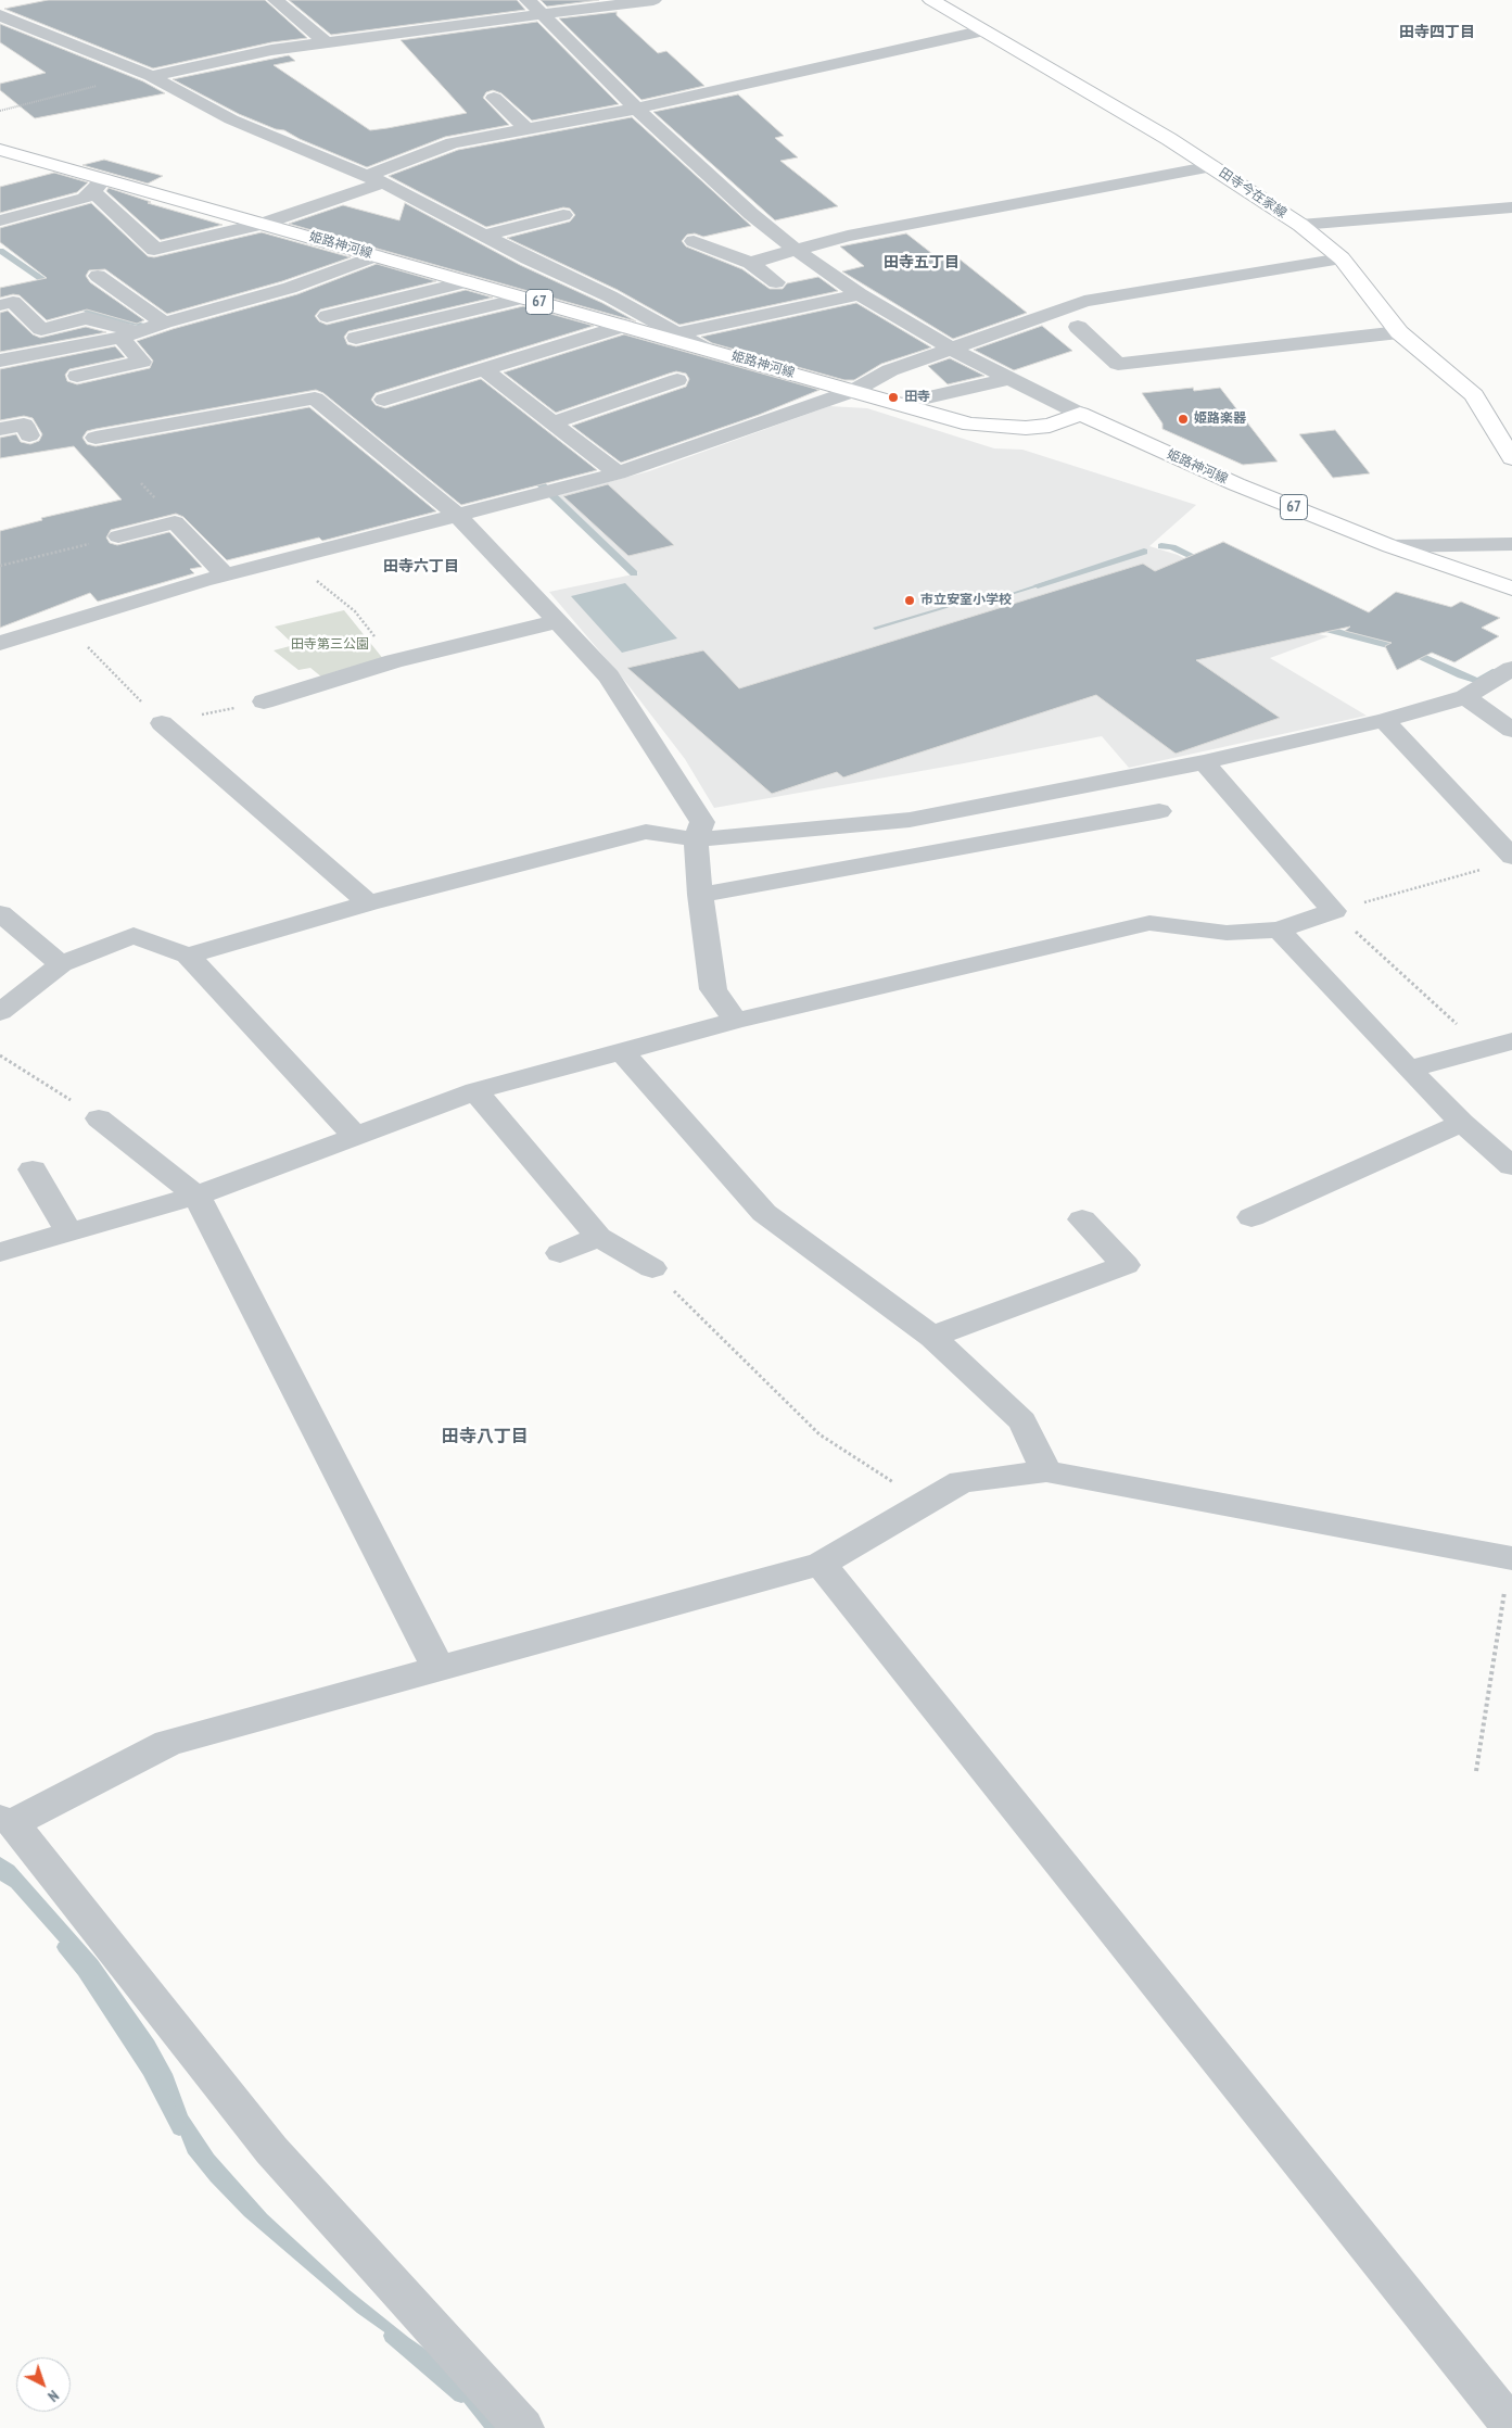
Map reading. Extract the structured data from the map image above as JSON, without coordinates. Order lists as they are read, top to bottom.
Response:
{
  "streets": {
    "main road": ["田寺今在家線", "姫路神河線", "67"]
  },
  "districts": [
    "田寺四丁目",
    "田寺五丁目",
    "田寺六丁目",
    "田寺八丁目"
  ],
  "parks": ["田寺第三公園"],
  "places": ["田寺", "姫路楽器", "市立安室小学校"],
  "north": "bottom right"
}
